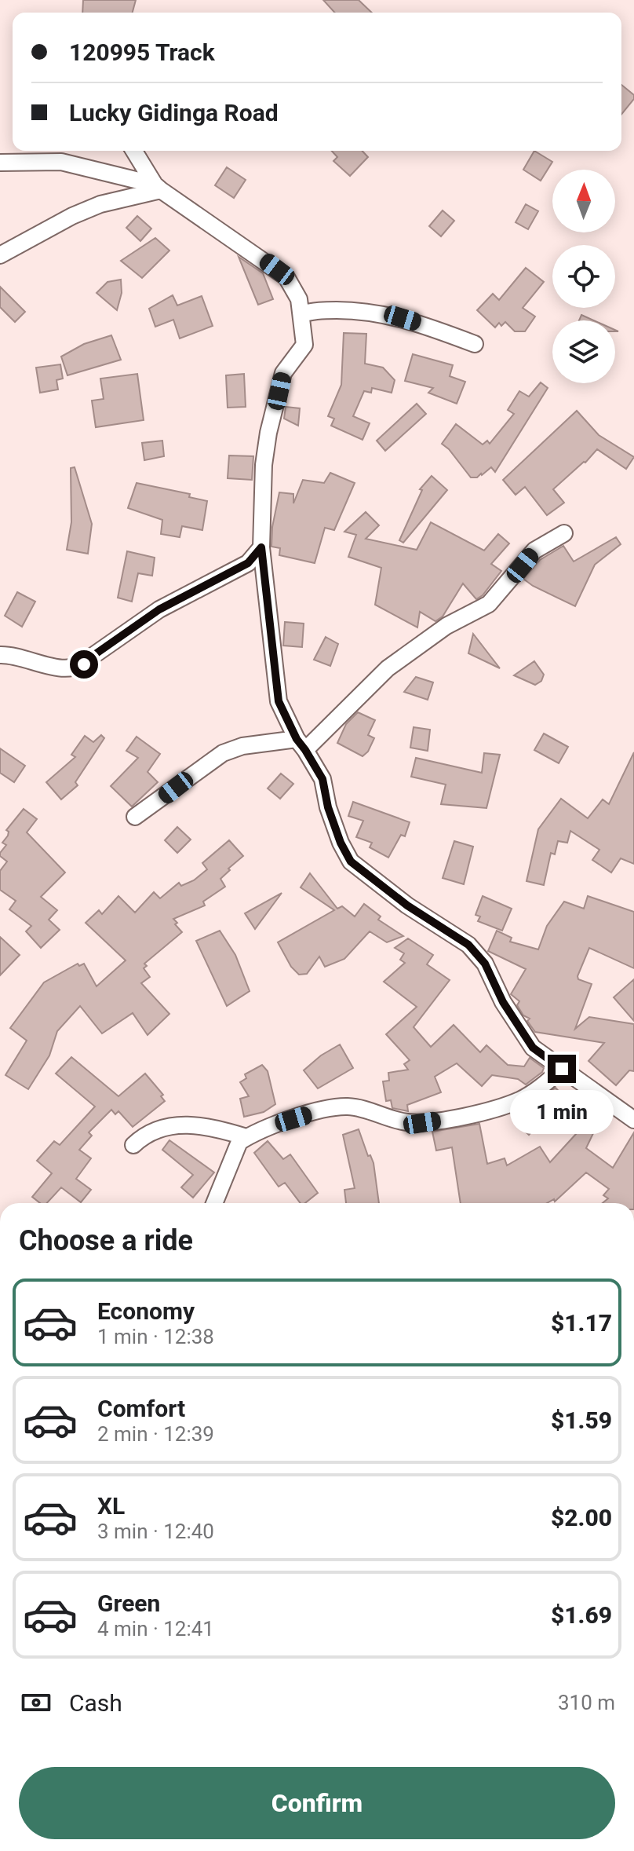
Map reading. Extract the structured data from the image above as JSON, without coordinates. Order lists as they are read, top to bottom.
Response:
{
  "north": "top",
  "page": {
    "banner": ["120995 Track", "Lucky Gidinga Road"],
    "bubble": "1 min",
    "heading": "Choose a ride",
    "list": [
      {
        "name": "Economy",
        "note": "1 min · 12:38",
        "value": "$1.17"
      },
      {
        "name": "Comfort",
        "note": "2 min · 12:39",
        "value": "$1.59"
      },
      {
        "name": "XL",
        "note": "3 min · 12:40",
        "value": "$2.00"
      },
      {
        "name": "Green",
        "note": "4 min · 12:41",
        "value": "$1.69"
      }
    ],
    "pay": ["Cash", "310 m"],
    "buttons": "Confirm"
  }
}
